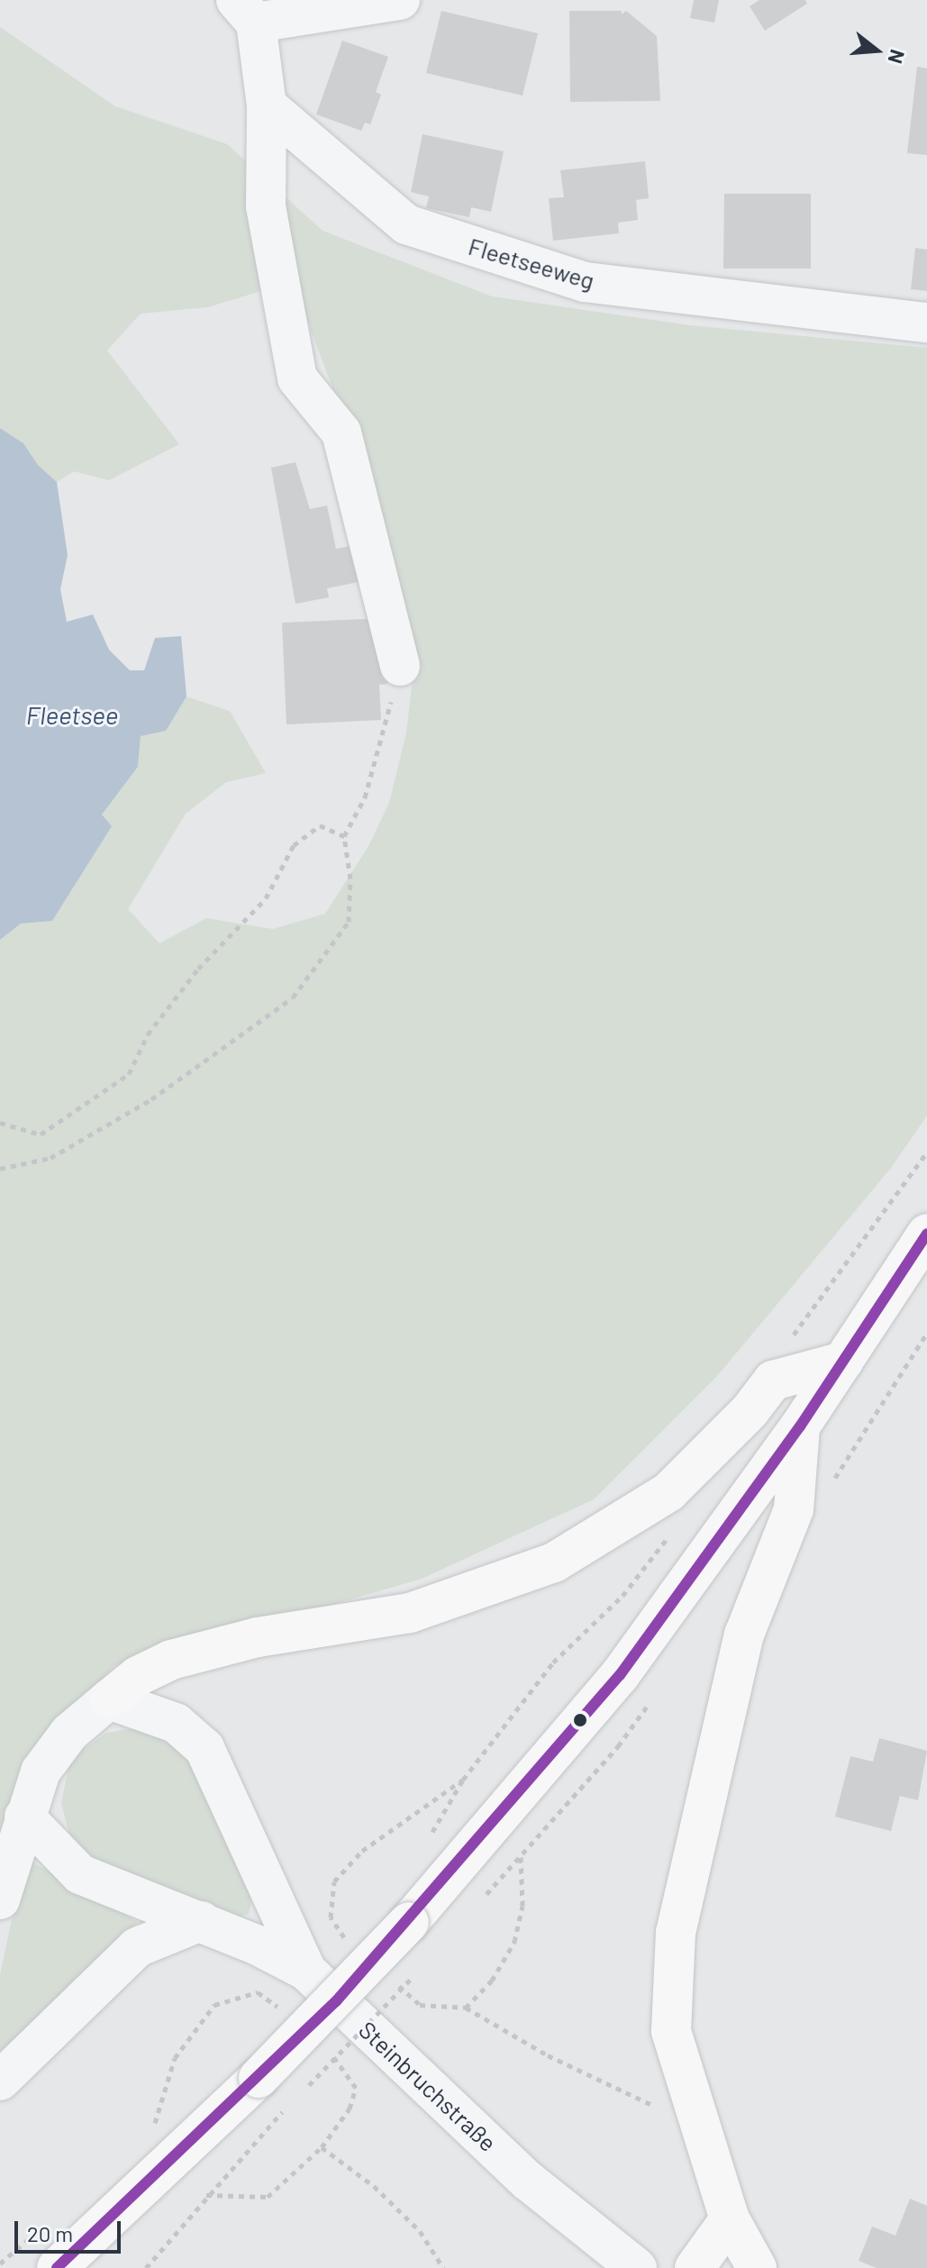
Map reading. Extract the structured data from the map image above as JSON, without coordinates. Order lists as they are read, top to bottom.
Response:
{
  "streets": {
    "street": ["Fleetseeweg", "Steinbruchstraße"]
  },
  "water": ["Fleetsee"],
  "scale_bar": "20 m",
  "north": "right"
}
